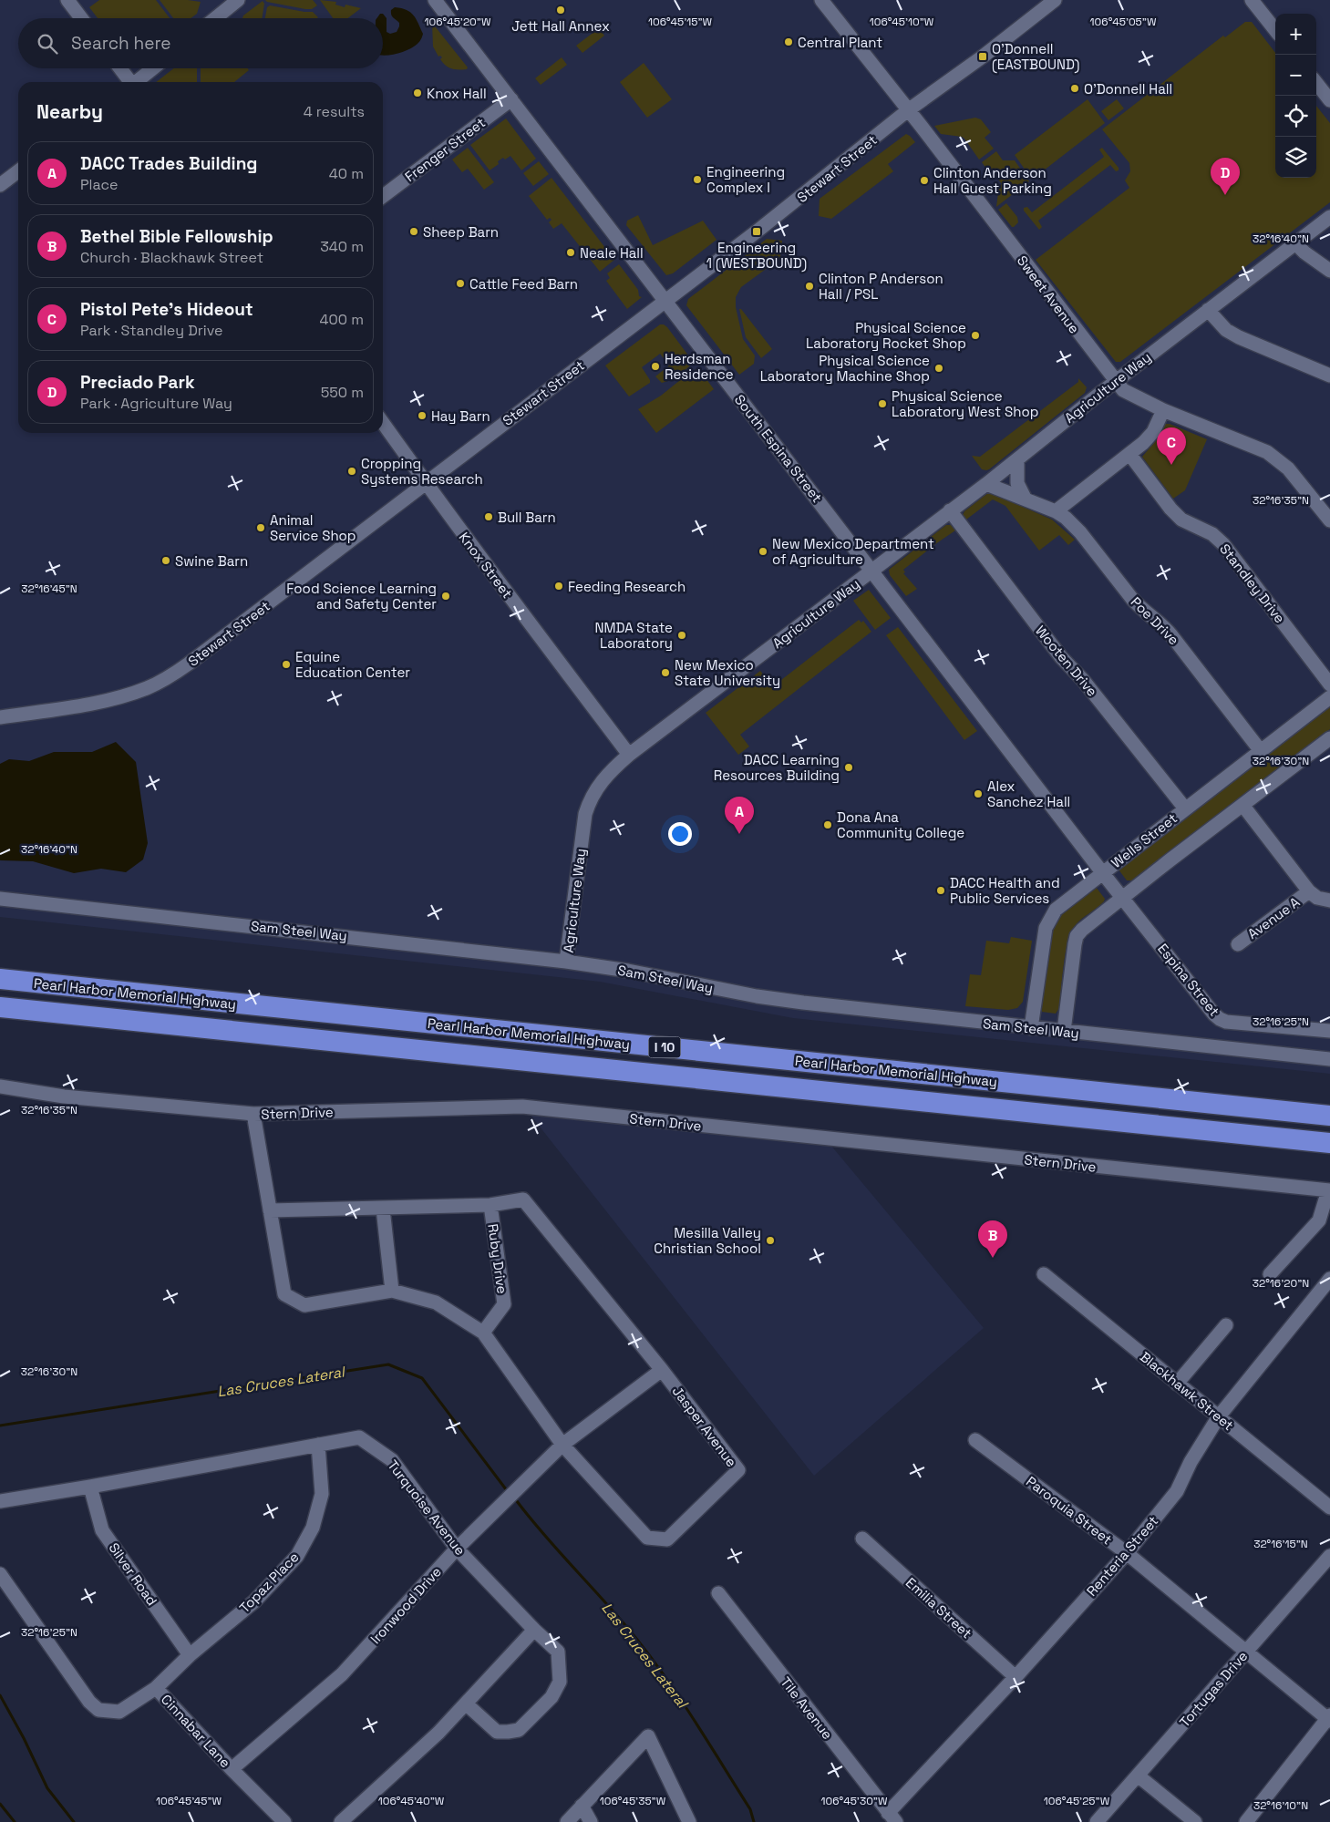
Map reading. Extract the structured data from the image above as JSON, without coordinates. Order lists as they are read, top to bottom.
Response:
{
  "streets": {
    "highway": ["Pearl Harbor Memorial Highway", "I 10"],
    "street": [
      "Frenger Street",
      "Stewart Street",
      "Sweet Avenue",
      "Agriculture Way",
      "South Espina Street",
      "Knox Street",
      "Standley Drive",
      "Poe Drive",
      "Wooten Drive",
      "Wells Street",
      "Avenue A",
      "Sam Steel Way",
      "Espina Street",
      "Stern Drive",
      "Ruby Drive",
      "Blackhawk Street",
      "Jasper Avenue",
      "Turquoise Avenue",
      "Paroquia Street",
      "Renteria Street",
      "Silver Road",
      "Topaz Place",
      "Ironwood Drive",
      "Emilia Street",
      "Tortugas Drive",
      "Tile Avenue",
      "Cinnabar Lane"
    ]
  },
  "crossings": [
    ["Frenger Street", "South Espina Street"],
    ["Stewart Street", "Sweet Avenue"],
    ["Stewart Street", "South Espina Street"],
    ["Stewart Street", "Knox Street"],
    ["Sweet Avenue", "Agriculture Way"],
    ["Agriculture Way", "South Espina Street"],
    ["Agriculture Way", "Knox Street"],
    ["Agriculture Way", "Poe Drive"],
    ["Agriculture Way", "Wooten Drive"],
    ["Agriculture Way", "Sam Steel Way"],
    ["South Espina Street", "Wells Street"],
    ["South Espina Street", "Espina Street"],
    ["Poe Drive", "Wells Street"],
    ["Wooten Drive", "Wells Street"],
    ["Wells Street", "Sam Steel Way"],
    ["Stern Drive", "Jasper Avenue"],
    ["Ruby Drive", "Jasper Avenue"],
    ["Blackhawk Street", "Renteria Street"],
    ["Jasper Avenue", "Ironwood Drive"],
    ["Turquoise Avenue", "Silver Road"],
    ["Turquoise Avenue", "Topaz Place"],
    ["Turquoise Avenue", "Ironwood Drive"],
    ["Paroquia Street", "Renteria Street"],
    ["Paroquia Street", "Tortugas Drive"],
    ["Renteria Street", "Emilia Street"],
    ["Renteria Street", "Tile Avenue"],
    ["Silver Road", "Topaz Place"],
    ["Topaz Place", "Cinnabar Lane"],
    ["Ironwood Drive", "Cinnabar Lane"]
  ],
  "water": ["Las Cruces Lateral"],
  "places": {
    "other": [
      "Jett Hall Annex",
      "Central Plant",
      "O'Donnell Hall",
      "Knox Hall",
      "Engineering Complex I",
      "Clinton Anderson Hall Guest Parking",
      "Sheep Barn",
      "Neale Hall",
      "Cattle Feed Barn",
      "Clinton P Anderson Hall / PSL",
      "Physical Science Laboratory Rocket Shop",
      "Herdsman Residence",
      "Physical Science Laboratory Machine Shop",
      "Physical Science Laboratory West Shop",
      "Hay Barn",
      "Cropping Systems Research",
      "Bull Barn",
      "Animal Service Shop",
      "New Mexico Department of Agriculture",
      "Swine Barn",
      "Feeding Research",
      "Food Science Learning and Safety Center",
      "NMDA State Laboratory",
      "Equine Education Center",
      "New Mexico State University",
      "DACC Learning Resources Building",
      "Alex Sanchez Hall",
      "Dona Ana Community College",
      "DACC Health and Public Services",
      "Mesilla Valley Christian School"
    ],
    "transit": ["O'Donnell (EASTBOUND)", "Engineering 1 (WESTBOUND)"]
  },
  "page": {
    "map_buttons": ["+", "−"],
    "search": "Search here",
    "heading": ["Nearby", "4 results"],
    "list": [
      {
        "mark": "A",
        "name": "DACC Trades Building",
        "note": "Place",
        "value": "40 m"
      },
      {
        "mark": "B",
        "name": "Bethel Bible Fellowship",
        "note": "Church · Blackhawk Street",
        "value": "340 m"
      },
      {
        "mark": "C",
        "name": "Pistol Pete's Hideout",
        "note": "Park · Standley Drive",
        "value": "400 m"
      },
      {
        "mark": "D",
        "name": "Preciado Park",
        "note": "Park · Agriculture Way",
        "value": "550 m"
      }
    ],
    "pins": [
      "D",
      "C",
      "A",
      "B"
    ]
  },
  "coordinates": [
    "106°45'15\"W",
    "106°45'05\"W",
    "106°45'20\"W",
    "106°45'10\"W",
    "32°16'40\"N",
    "32°16'35\"N",
    "32°16'45\"N",
    "32°16'30\"N",
    "32°16'25\"N",
    "32°16'20\"N",
    "32°16'15\"N",
    "106°45'45\"W",
    "106°45'40\"W",
    "106°45'35\"W",
    "106°45'30\"W",
    "106°45'25\"W",
    "32°16'10\"N"
  ]
}
